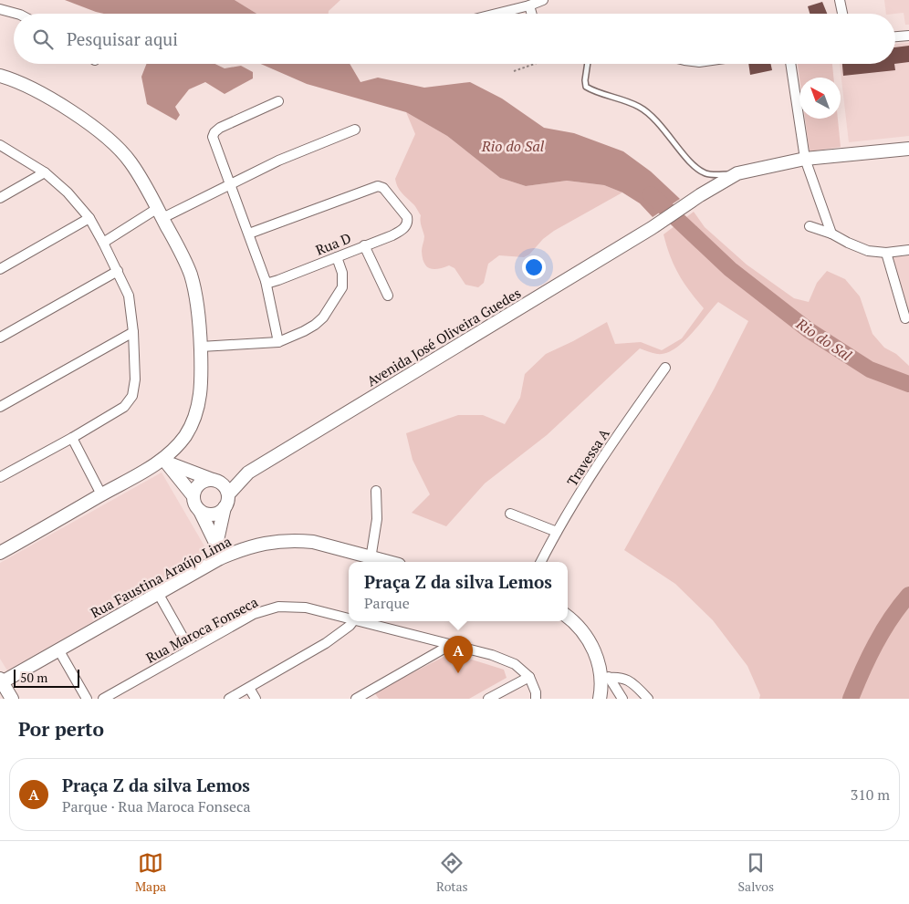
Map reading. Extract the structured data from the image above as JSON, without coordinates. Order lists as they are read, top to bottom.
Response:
{
  "streets": {
    "street": [
      "Rua D",
      "Avenida José Oliveira Guedes",
      "Travessa A",
      "Rua Faustina Araújo Lima",
      "Rua Maroca Fonseca"
    ]
  },
  "water": ["Rio do Sal"],
  "scale_bar": "50 m",
  "north": "top left",
  "page": {
    "search": "Pesquisar aqui",
    "popup": ["Praça Z da silva Lemos", "Parque"],
    "pins": "A",
    "scale": "50 m",
    "heading": "Por perto",
    "list": [
      {
        "mark": "A",
        "name": "Praça Z da silva Lemos",
        "note": "Parque · Rua Maroca Fonseca",
        "value": "310 m"
      }
    ],
    "nav": ["Mapa", "Rotas", "Salvos"]
  }
}
